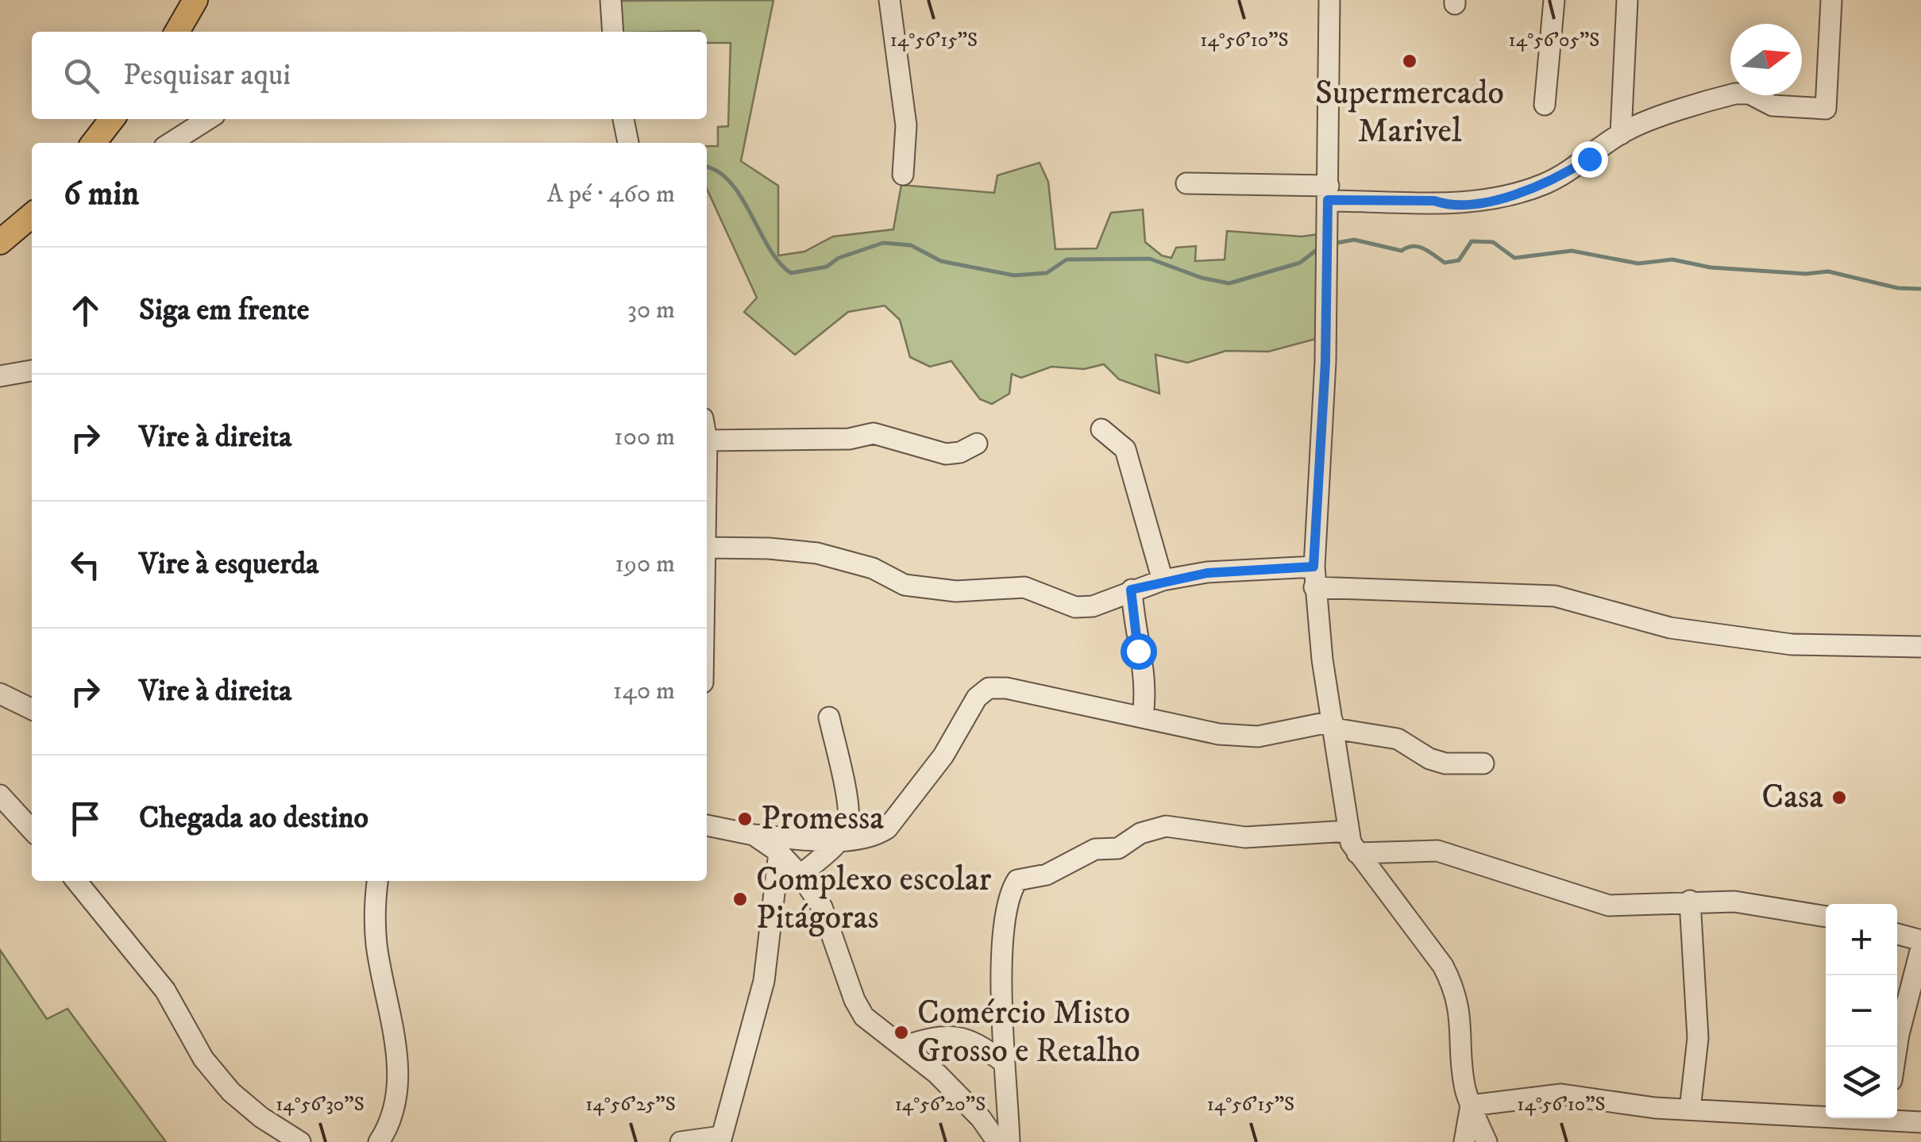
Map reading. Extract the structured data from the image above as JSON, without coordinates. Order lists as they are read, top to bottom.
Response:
{
  "places": [
    "Supermercado Marivel",
    "Casa",
    "Promessa",
    "Complexo escolar Pitágoras",
    "Comércio Misto Grosso e Retalho"
  ],
  "north": "right",
  "page": {
    "search": "Pesquisar aqui",
    "heading": ["6 min", "A pé · 460 m"],
    "list": [
      ["Siga em frente", "30 m"],
      ["Vire à direita", "100 m"],
      ["Vire à esquerda", "190 m"],
      ["Vire à direita", "140 m"],
      "Chegada ao destino"
    ],
    "map_buttons": ["+", "−"]
  },
  "coordinates": [
    "14°56'15\"S",
    "14°56'10\"S",
    "14°56'05\"S",
    "14°56'30\"S",
    "14°56'25\"S",
    "14°56'20\"S"
  ]
}
